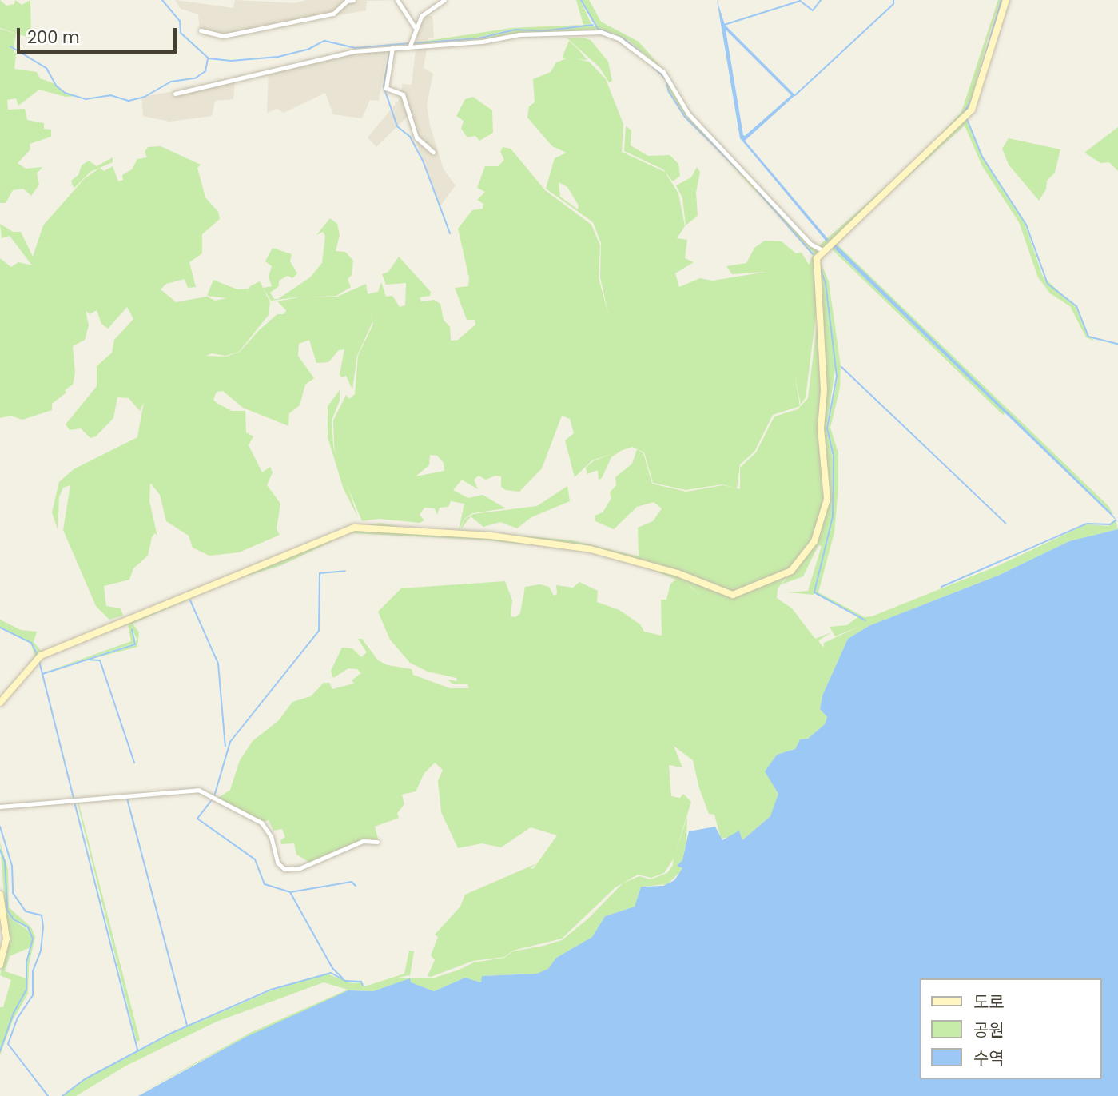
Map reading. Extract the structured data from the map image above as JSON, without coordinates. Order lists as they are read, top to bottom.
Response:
{
  "legend": ["도로", "공원", "수역"],
  "scale_bar": "200 m"
}
